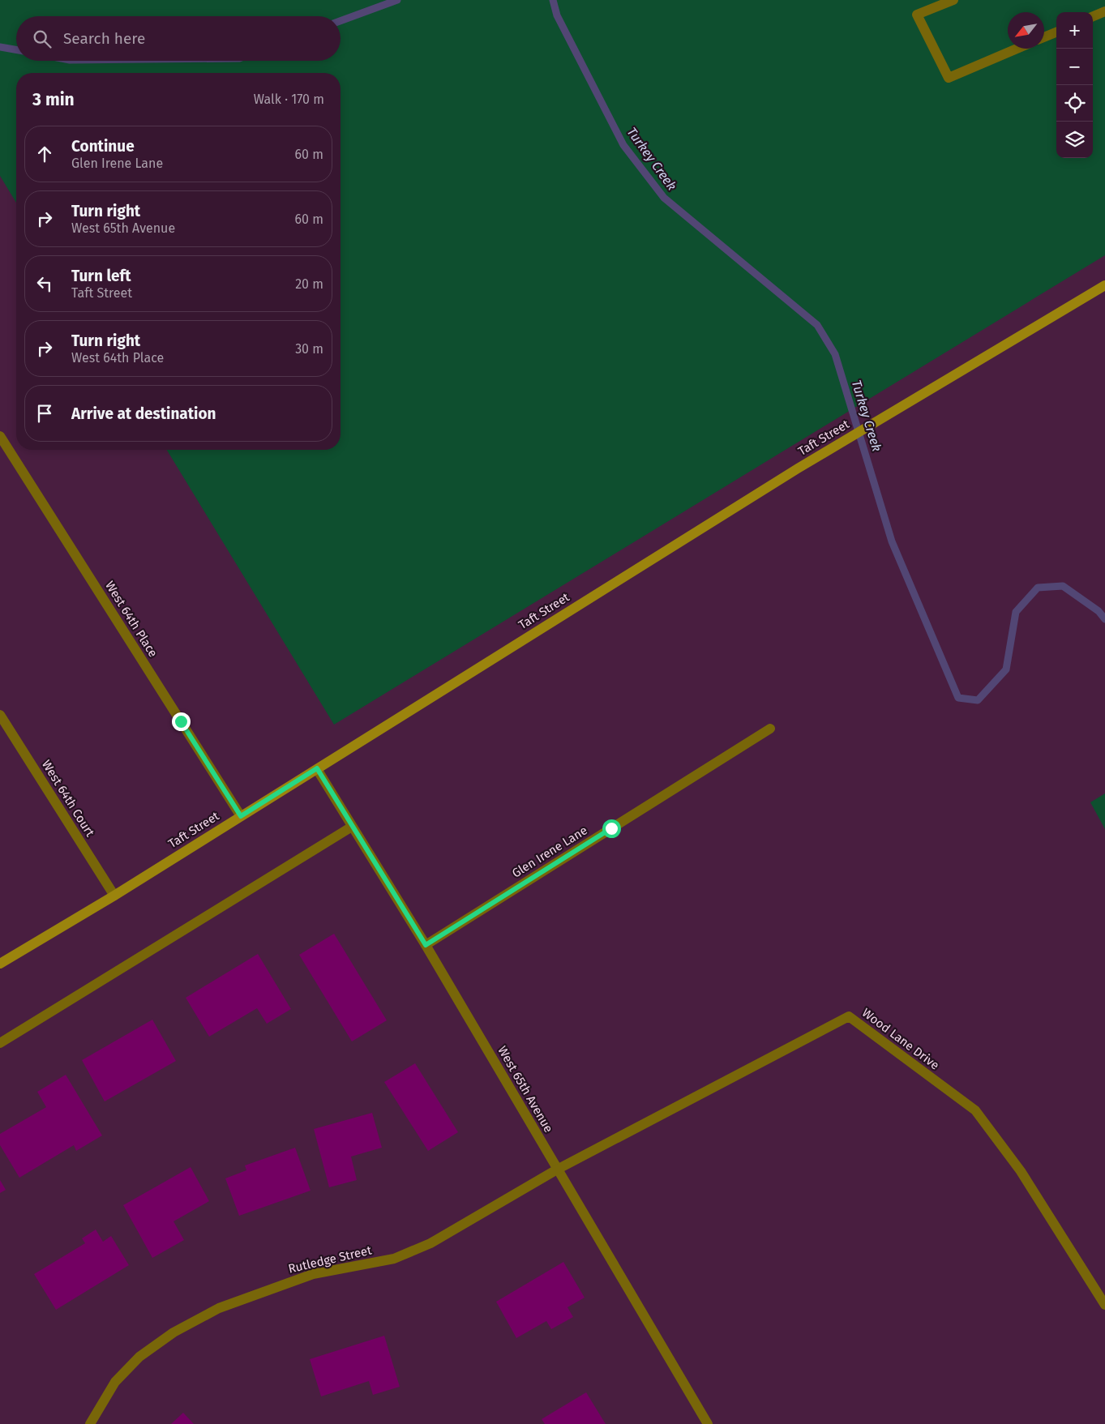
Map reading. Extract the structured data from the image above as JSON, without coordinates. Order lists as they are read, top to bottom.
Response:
{
  "streets": {
    "main road": ["Taft Street"],
    "street": [
      "West 64th Place",
      "West 64th Court",
      "Glen Irene Lane",
      "Wood Lane Drive",
      "West 65th Avenue",
      "Rutledge Street"
    ]
  },
  "crossings": [
    ["Taft Street", "West 64th Place"],
    ["Taft Street", "West 64th Court"],
    ["Taft Street", "West 65th Avenue"],
    ["Glen Irene Lane", "West 65th Avenue"],
    ["Wood Lane Drive", "West 65th Avenue"],
    ["Wood Lane Drive", "Rutledge Street"],
    ["West 65th Avenue", "Rutledge Street"]
  ],
  "water": ["Turkey Creek"],
  "north": "bottom left",
  "page": {
    "map_buttons": ["+", "−"],
    "search": "Search here",
    "heading": ["3 min", "Walk · 170 m"],
    "list": [
      ["Continue", "Glen Irene Lane", "60 m"],
      ["Turn right", "West 65th Avenue", "60 m"],
      ["Turn left", "Taft Street", "20 m"],
      ["Turn right", "West 64th Place", "30 m"],
      "Arrive at destination"
    ]
  }
}
